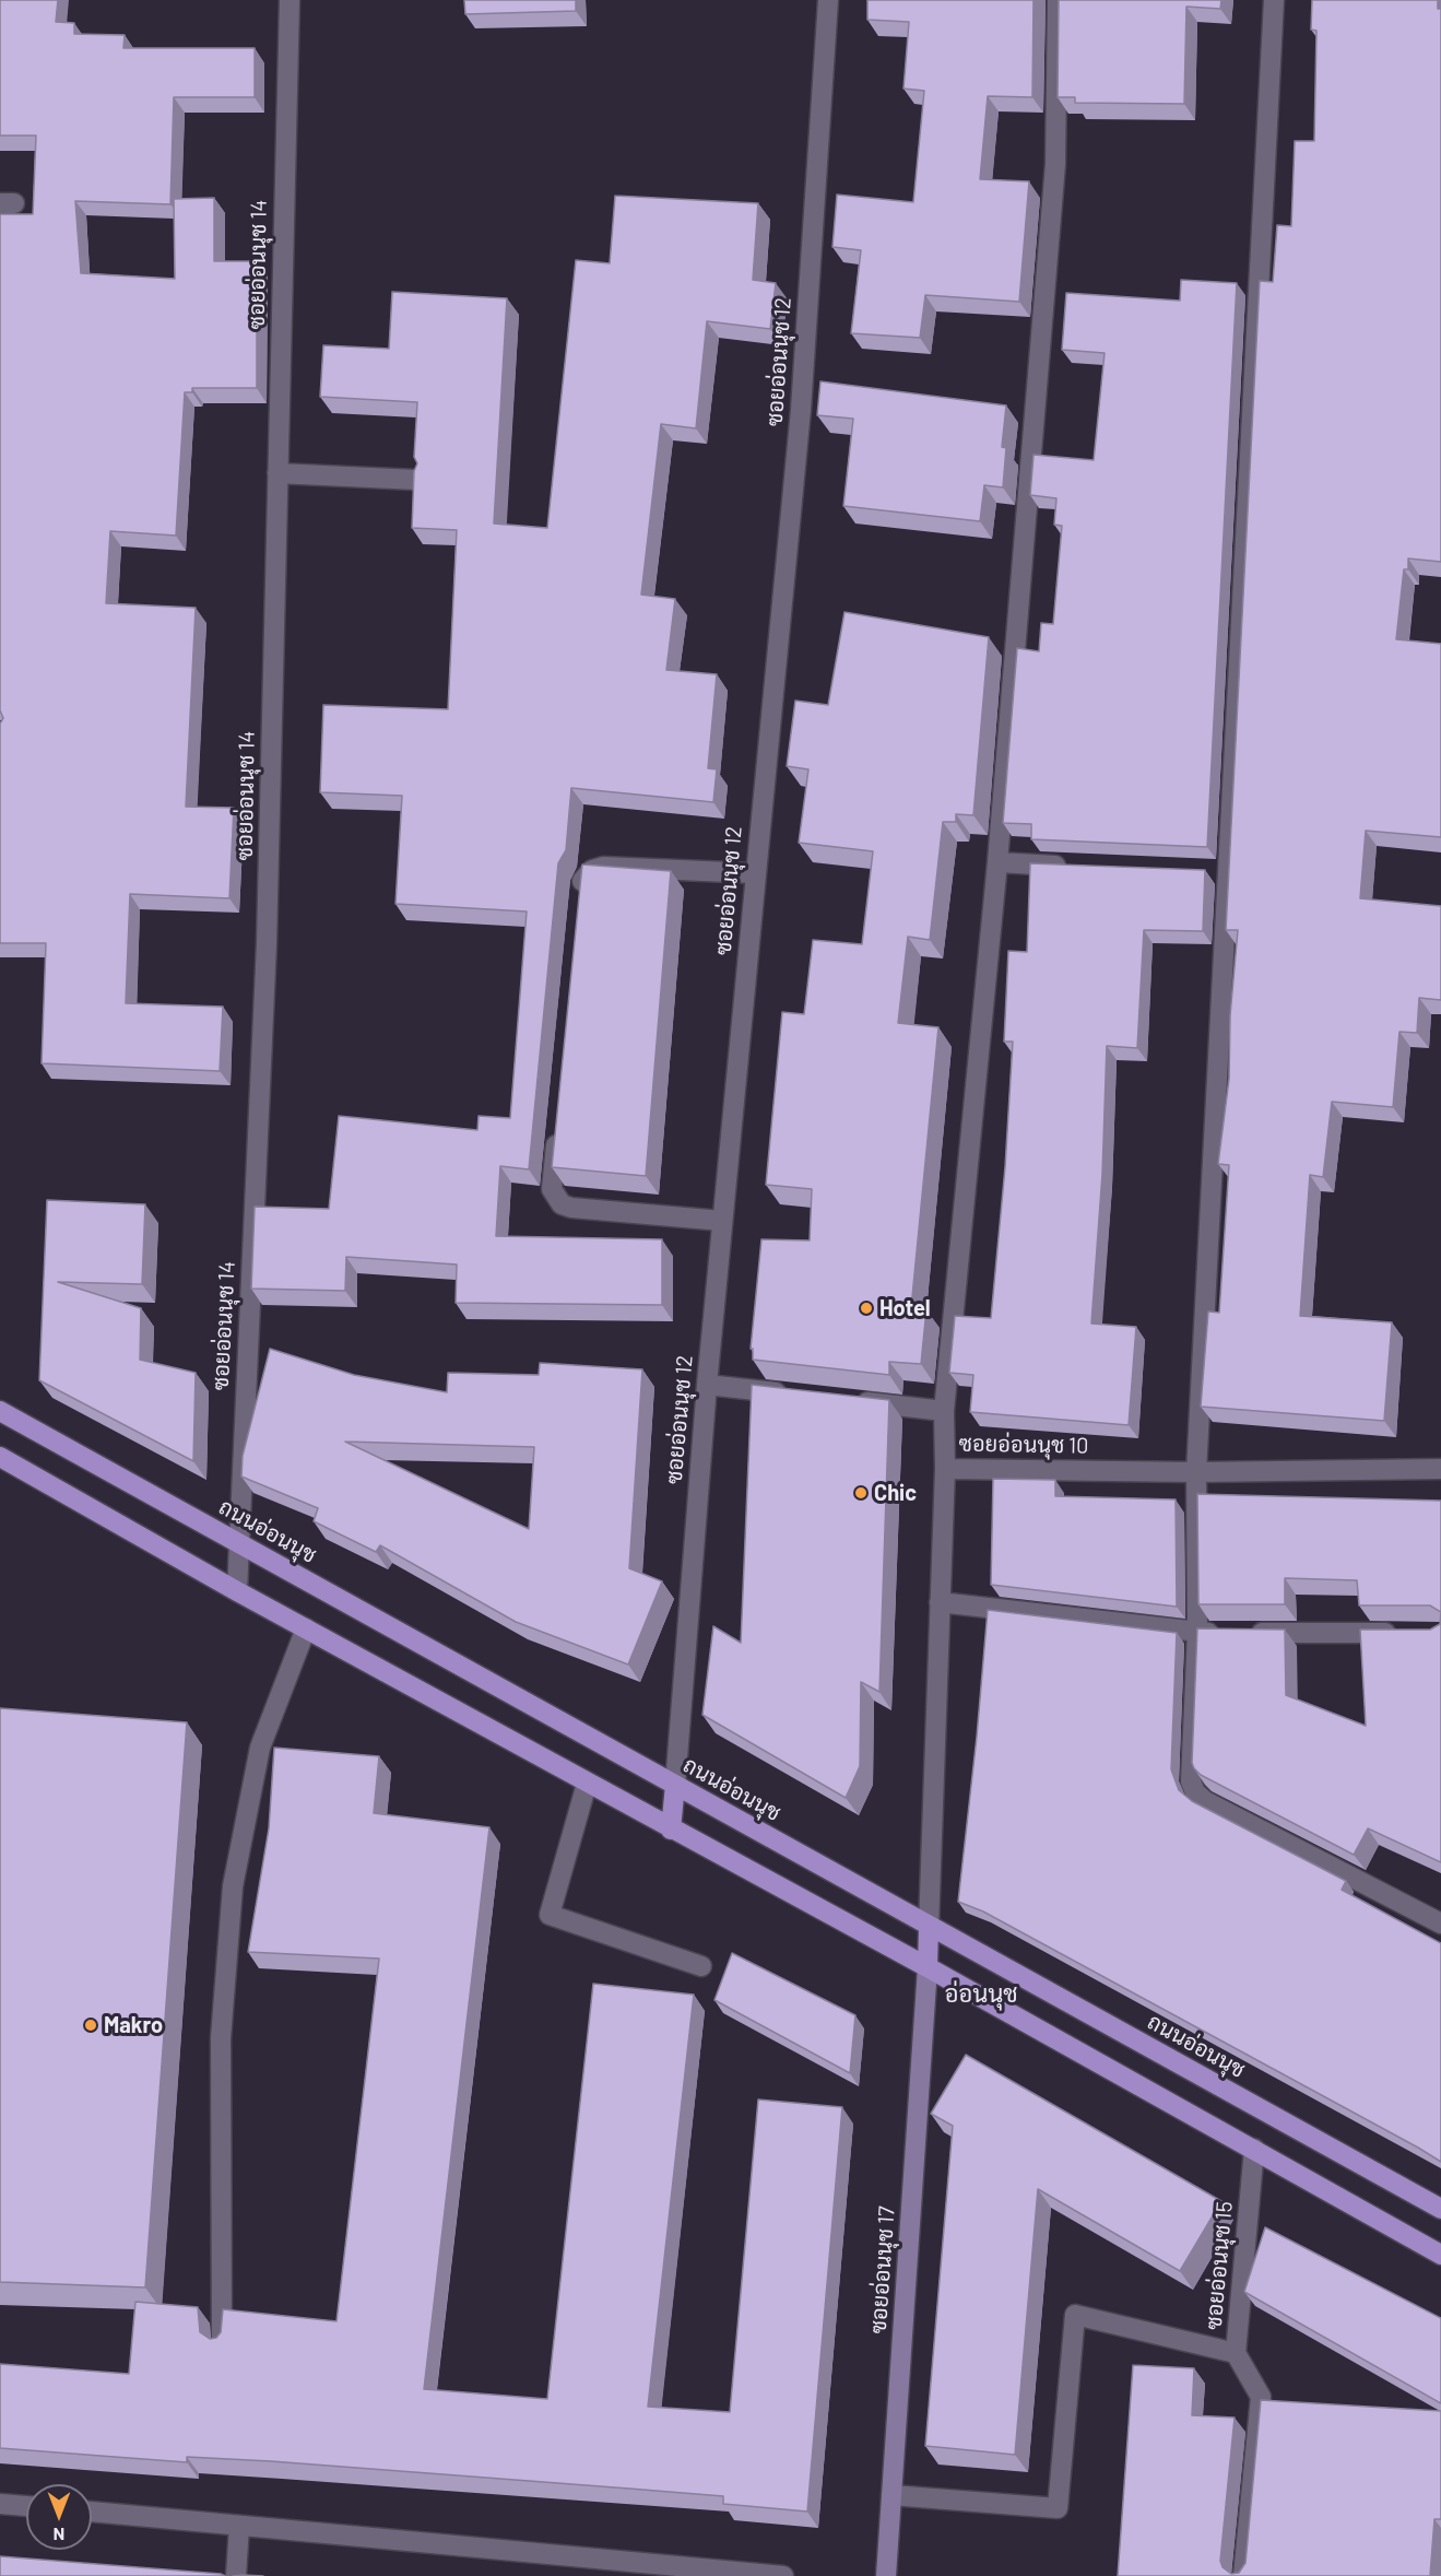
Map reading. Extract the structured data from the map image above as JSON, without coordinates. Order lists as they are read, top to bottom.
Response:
{
  "streets": {
    "main road": ["ถนนอ่อนนุช"],
    "street": [
      "ซอยอ่อนนุช 14",
      "ซอยอ่อนนุช 12",
      "ซอยอ่อนนุช 10",
      "ซอยอ่อนนุช 15",
      "ซอยอ่อนนุช 17"
    ]
  },
  "crossings": [
    ["ซอยอ่อนนุช 14", "ถนนอ่อนนุช"],
    ["ซอยอ่อนนุช 12", "ถนนอ่อนนุช"],
    ["ซอยอ่อนนุช 10", "ถนนอ่อนนุช"]
  ],
  "districts": ["อ่อนนุช"],
  "places": ["Hotel", "Chic", "Makro"],
  "north": "bottom"
}
